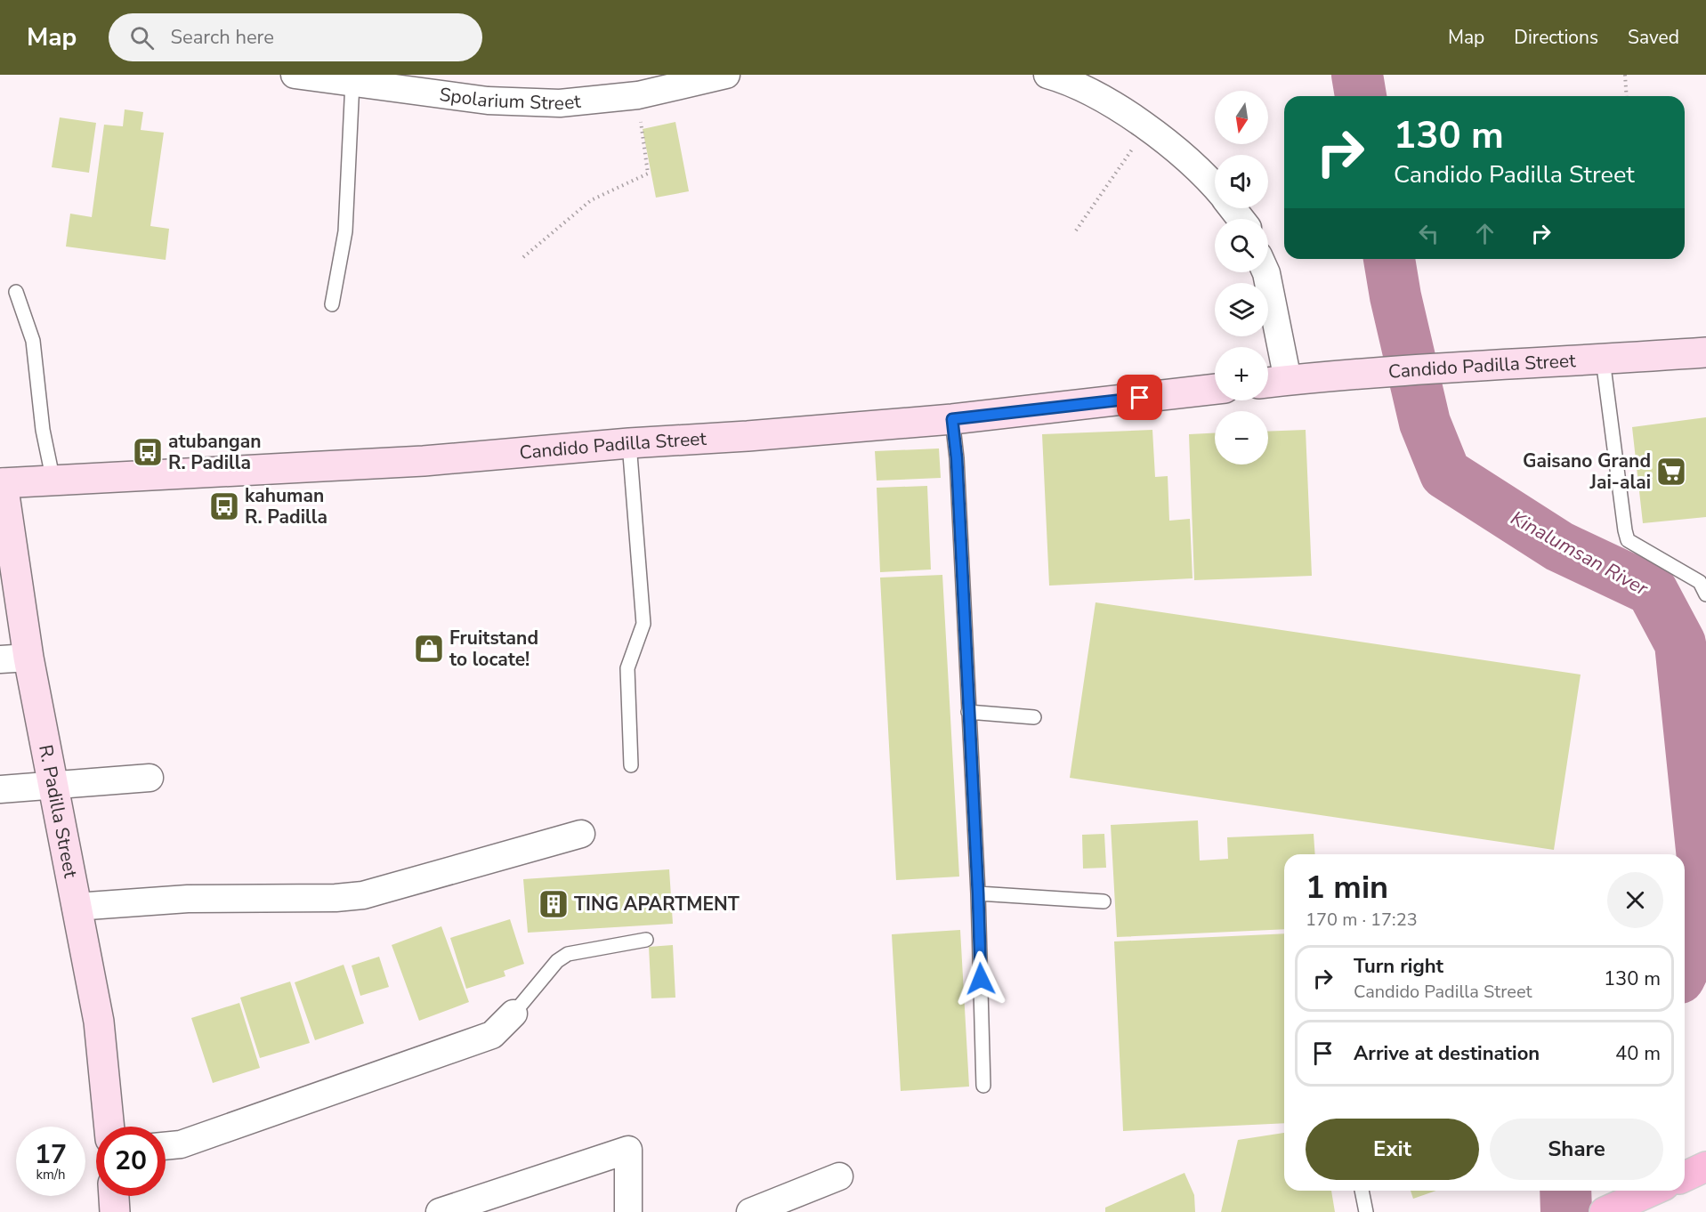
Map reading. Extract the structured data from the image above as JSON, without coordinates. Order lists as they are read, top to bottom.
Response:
{
  "streets": {
    "main road": ["Candido Padilla Street", "R. Padilla Street"],
    "street": ["Spolarium Street"]
  },
  "crossings": [
    ["Candido Padilla Street", "R. Padilla Street"]
  ],
  "water": ["Kinalumsan River"],
  "places": {
    "bus stop": ["atubangan R. Padilla", "kahuman R. Padilla"],
    "supermarket": ["Gaisano Grand Jai-alai"],
    "shop": ["Fruitstand to locate!"],
    "building": ["TING APARTMENT"]
  },
  "north": "bottom",
  "page": {
    "header": "Map",
    "search": "Search here",
    "nav": ["Map", "Directions", "Saved"],
    "map_buttons": ["+", "−"],
    "turn": ["130 m", "Candido Padilla Street"],
    "heading": ["1 min", "170 m · 17:23"],
    "list": [
      {
        "name": "Turn right",
        "note": "Candido Padilla Street",
        "value": "130 m"
      },
      {
        "name": "Arrive at destination",
        "value": "40 m"
      }
    ],
    "buttons": ["Exit", "Share"],
    "speed": "17 km/h",
    "limit": "20"
  }
}
